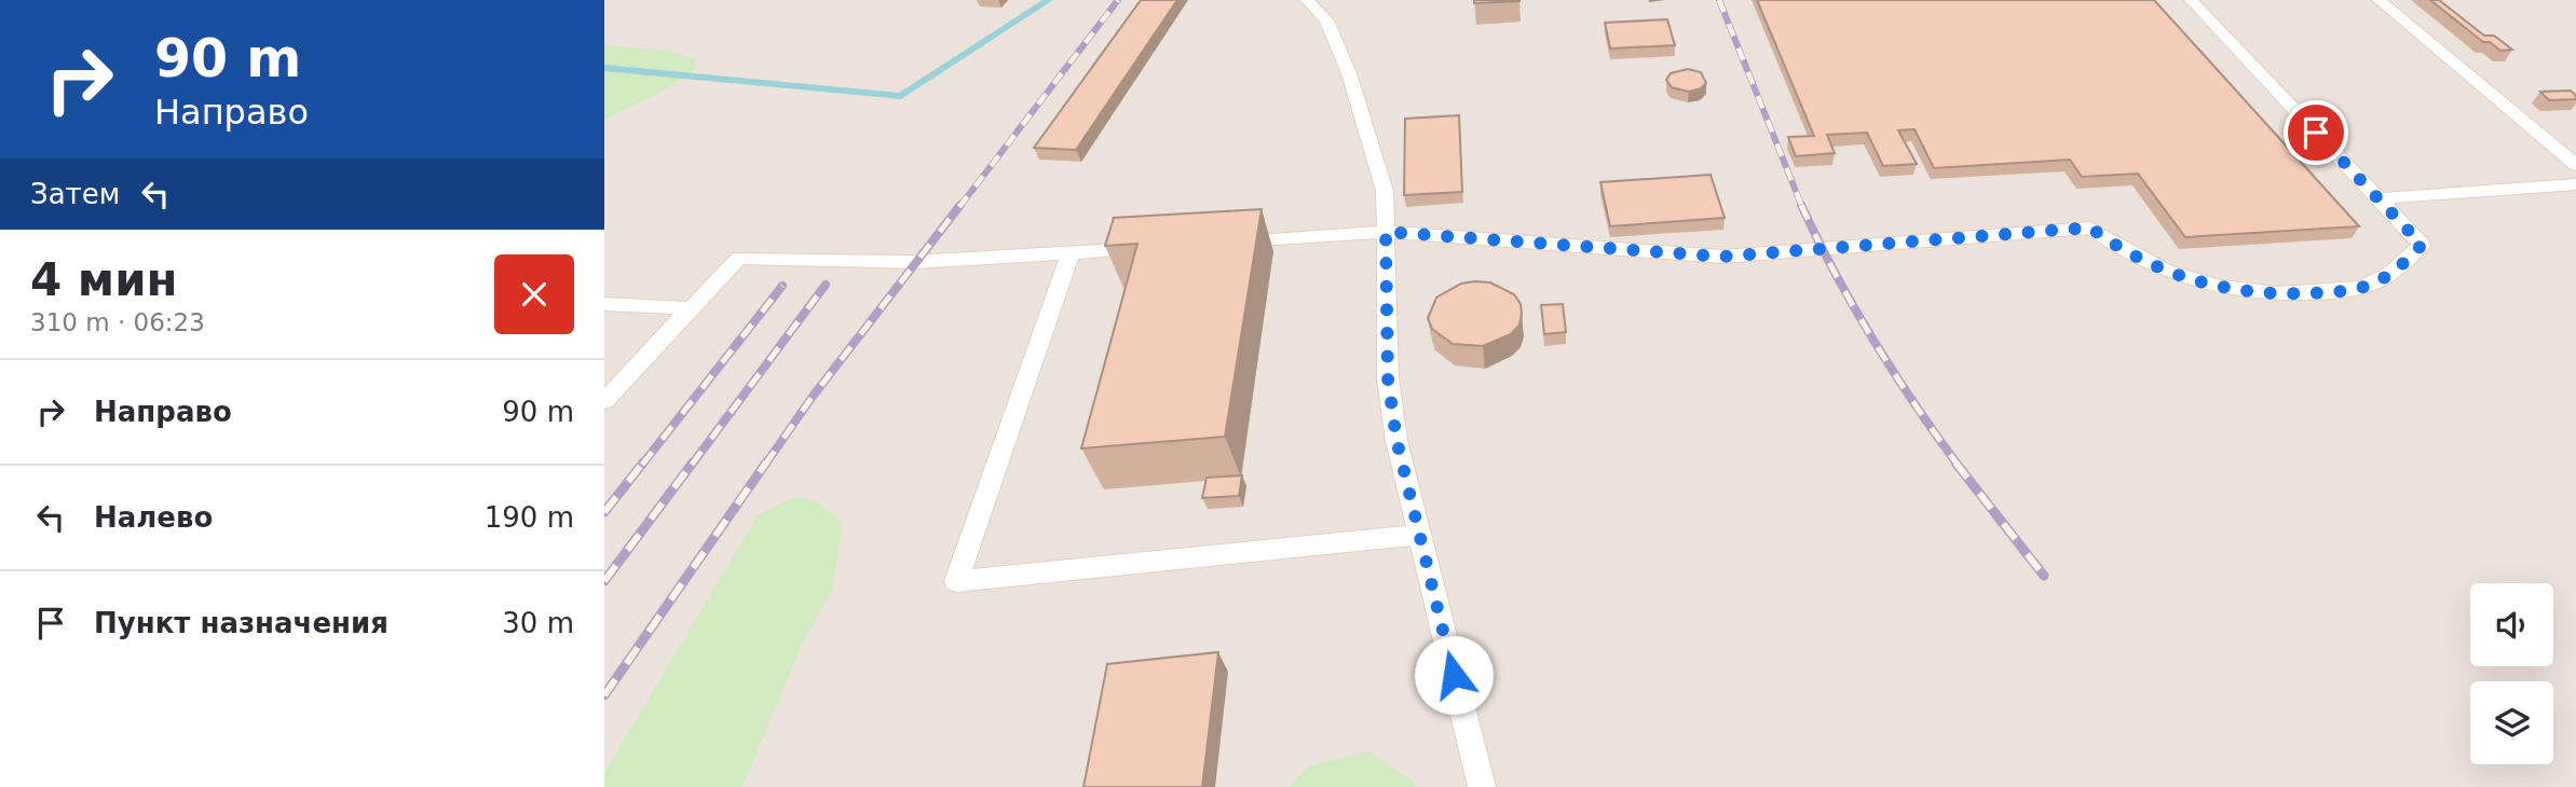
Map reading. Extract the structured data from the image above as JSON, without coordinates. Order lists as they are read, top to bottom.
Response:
{
  "page": {
    "turn": ["90 m", "Направо"],
    "then": "Затем",
    "heading": ["4 мин", "310 m · 06:23"],
    "list": [
      {
        "name": "Направо",
        "value": "90 m"
      },
      {
        "name": "Налево",
        "value": "190 m"
      },
      {
        "name": "Пункт назначения",
        "value": "30 m"
      }
    ]
  }
}
